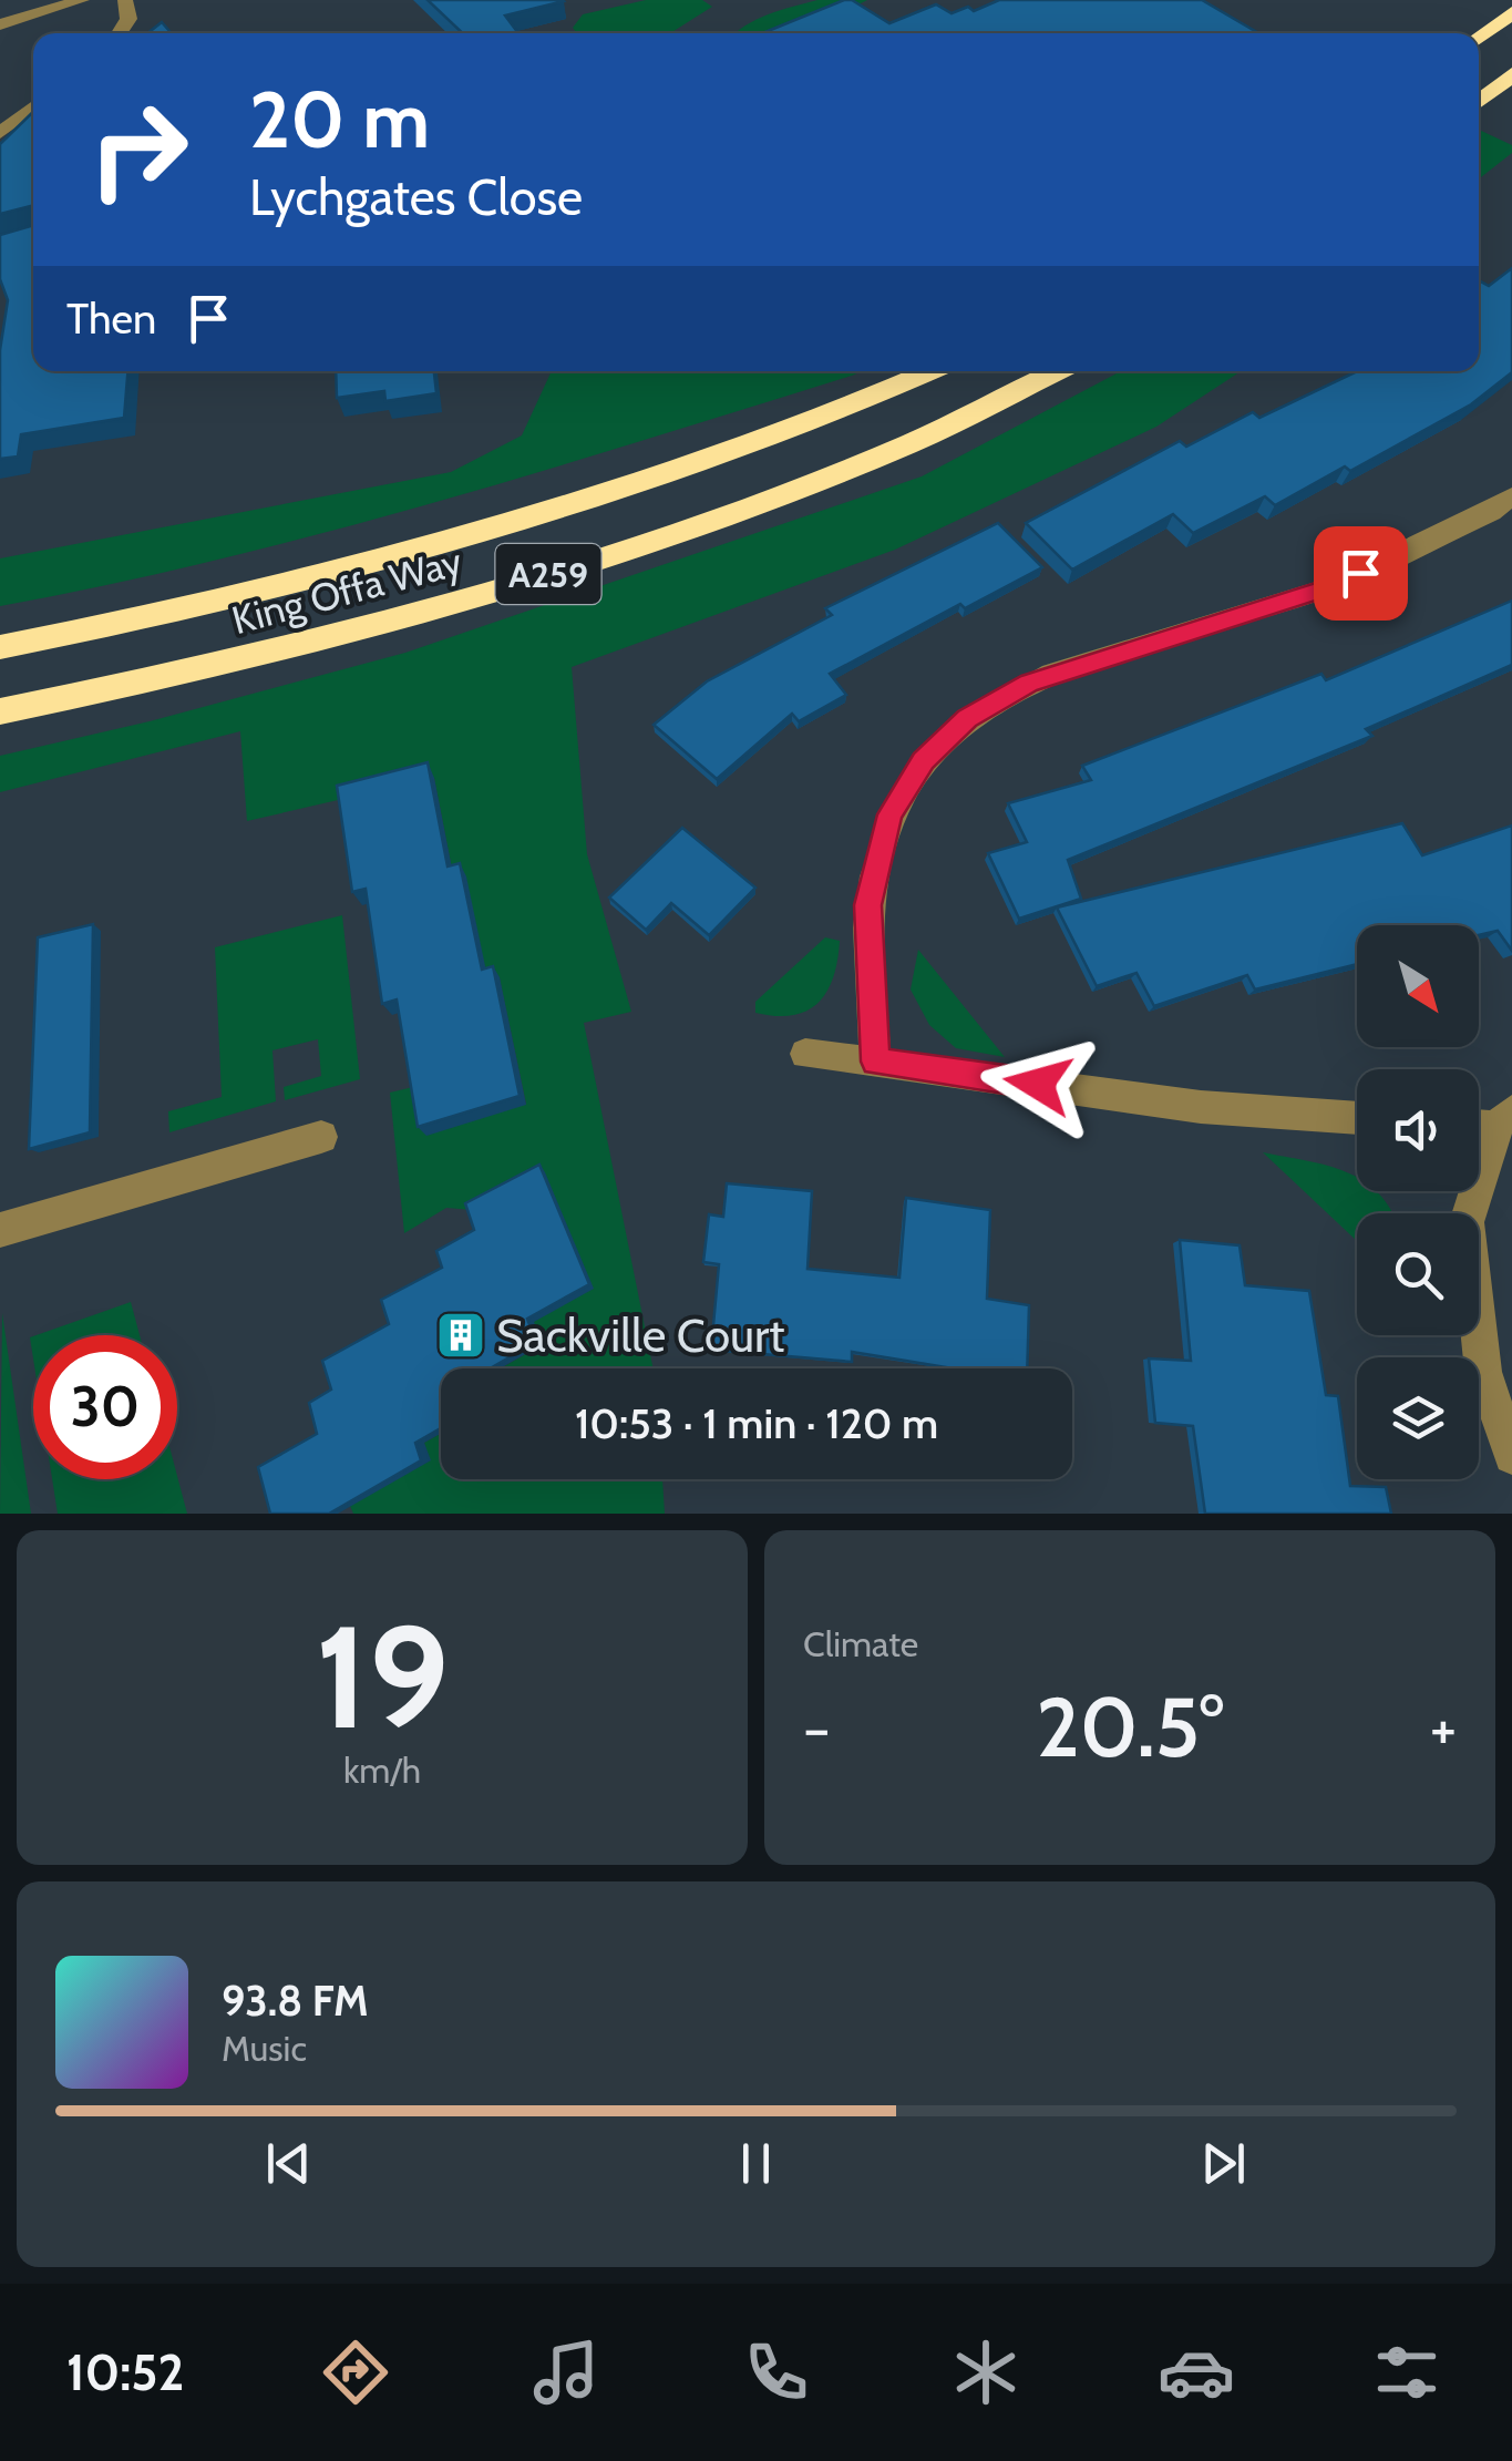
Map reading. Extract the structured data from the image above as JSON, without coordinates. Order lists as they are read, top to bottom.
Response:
{
  "streets": {
    "highway": ["A259", "King Offa Way"]
  },
  "places": {
    "building": ["Sackville Court"]
  },
  "north": "bottom right",
  "page": {
    "turn": ["20 m", "Lychgates Close"],
    "then": "Then",
    "limit": "30",
    "trip": "10:53 · 1 min · 120 m",
    "tile": [
      ["19", "km/h"],
      "Climate"
    ],
    "heat": ["−", "20.5°", "+"],
    "song": ["93.8 FM", "Music"],
    "tabs": "10:52"
  }
}
